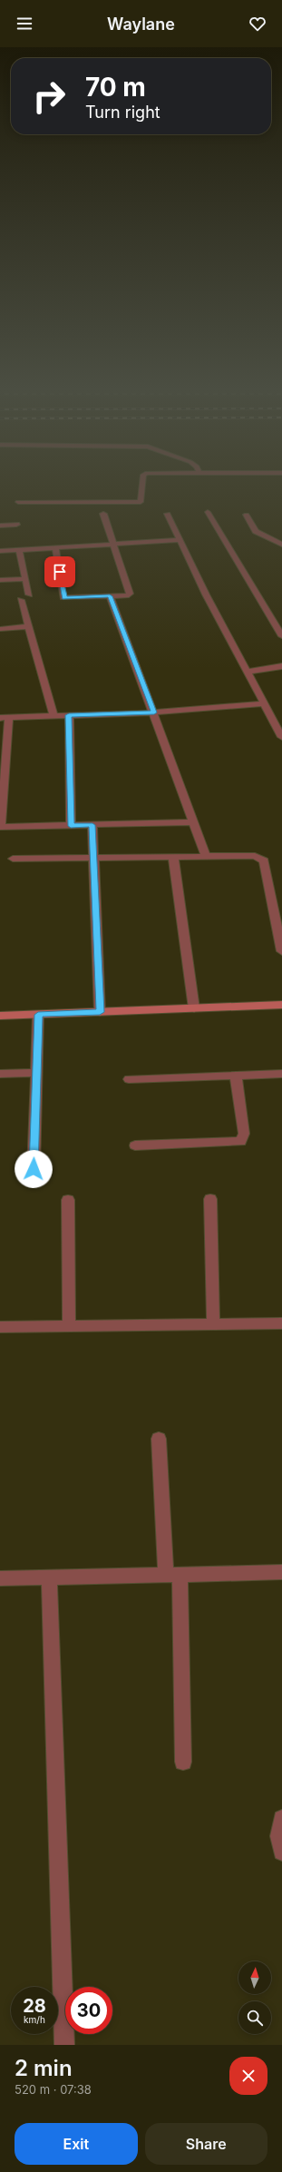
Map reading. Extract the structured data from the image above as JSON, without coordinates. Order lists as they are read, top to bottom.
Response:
{
  "north": "top",
  "page": {
    "header": "Waylane",
    "turn": ["70 m", "Turn right"],
    "speed": "28 km/h",
    "limit": "30",
    "heading": ["2 min", "520 m · 07:38"],
    "buttons": ["Exit", "Share"]
  }
}
